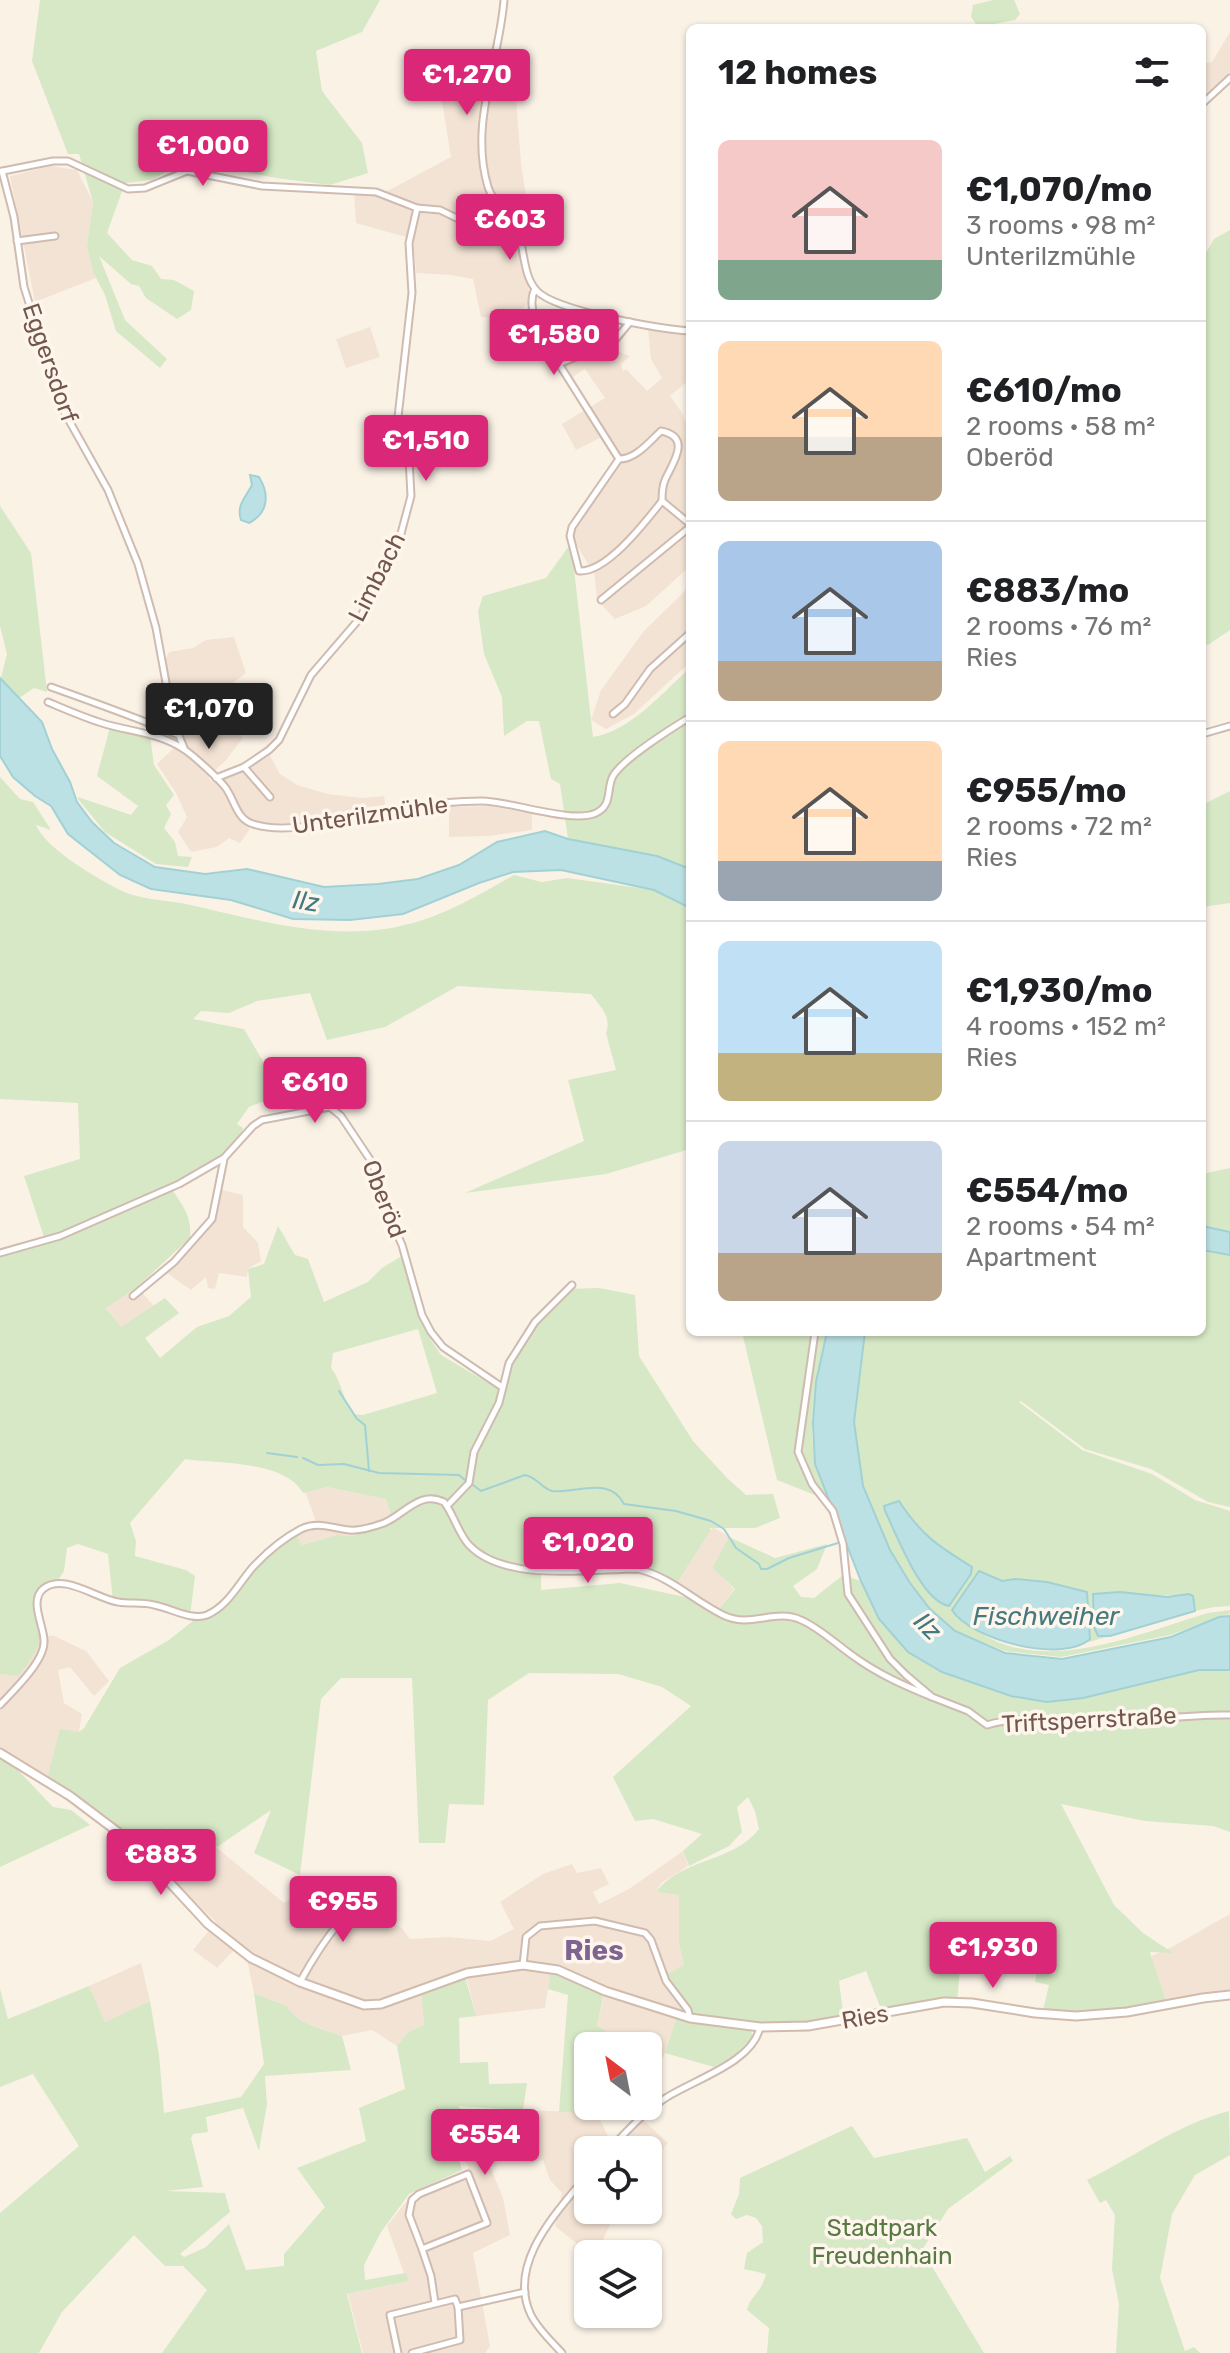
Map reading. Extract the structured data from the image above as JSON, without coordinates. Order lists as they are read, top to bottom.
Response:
{
  "streets": {
    "street": [
      "Eggersdorf",
      "Limbach",
      "Unterilzmühle",
      "Oberöd",
      "Triftsperrstraße",
      "Ries"
    ]
  },
  "crossings": [
    ["Eggersdorf", "Unterilzmühle"],
    ["Limbach", "Unterilzmühle"]
  ],
  "districts": ["Ries"],
  "water": ["Ilz", "Fischweiher"],
  "parks": ["Stadtpark Freudenhain"],
  "north": "top left",
  "page": {
    "heading": "12 homes",
    "price": [
      "€1,270",
      "€1,000",
      "€603",
      "€1,580",
      "€1,510",
      "€1,070",
      "€610",
      "€1,020",
      "€883",
      "€955",
      "€1,930",
      "€554"
    ],
    "list": [
      {
        "name": "€1,070/mo",
        "note": "3 rooms · 98 m² · Unterilzmühle"
      },
      {
        "name": "€610/mo",
        "note": "2 rooms · 58 m² · Oberöd"
      },
      {
        "name": "€883/mo",
        "note": "2 rooms · 76 m² · Ries"
      },
      {
        "name": "€955/mo",
        "note": "2 rooms · 72 m² · Ries"
      },
      {
        "name": "€1,930/mo",
        "note": "4 rooms · 152 m² · Ries"
      },
      {
        "name": "€554/mo",
        "note": "2 rooms · 54 m² · Apartment"
      }
    ]
  }
}
